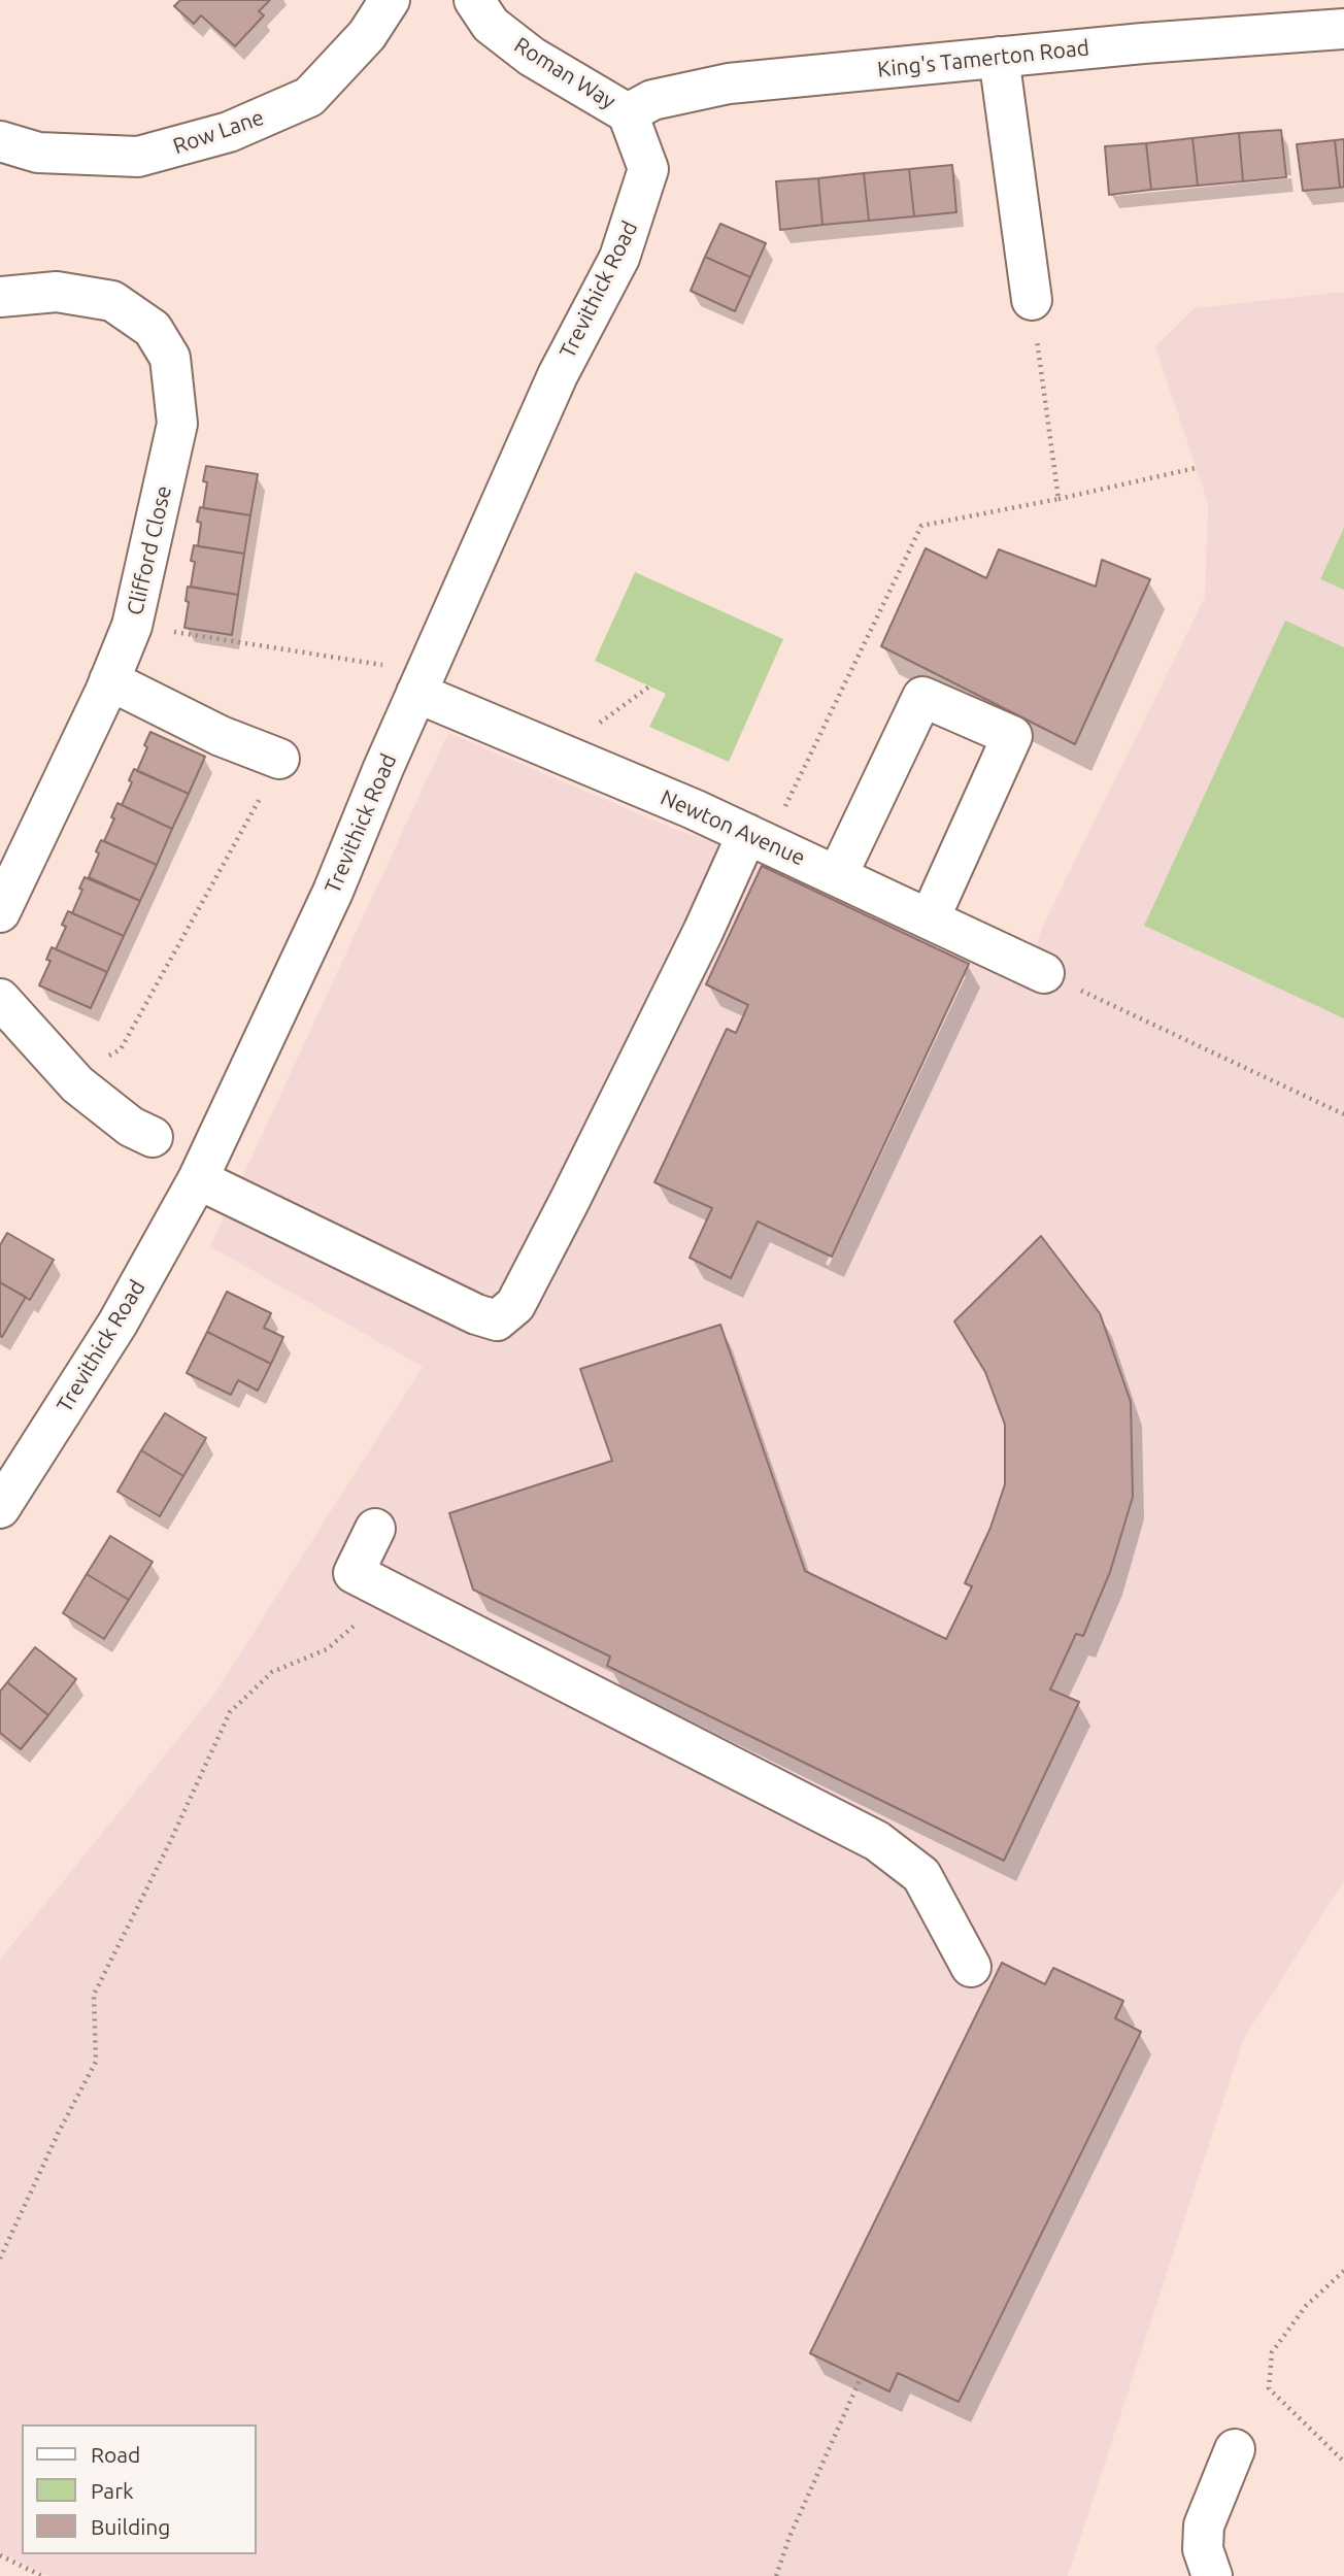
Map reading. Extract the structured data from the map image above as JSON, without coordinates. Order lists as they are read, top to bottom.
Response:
{
  "streets": {
    "street": [
      "King's Tamerton Road",
      "Roman Way",
      "Row Lane",
      "Trevithick Road",
      "Clifford Close",
      "Newton Avenue"
    ]
  },
  "crossings": [
    ["King's Tamerton Road", "Roman Way"],
    ["King's Tamerton Road", "Trevithick Road"],
    ["Roman Way", "Trevithick Road"],
    ["Trevithick Road", "Newton Avenue"]
  ],
  "legend": ["Road", "Park", "Building"]
}
